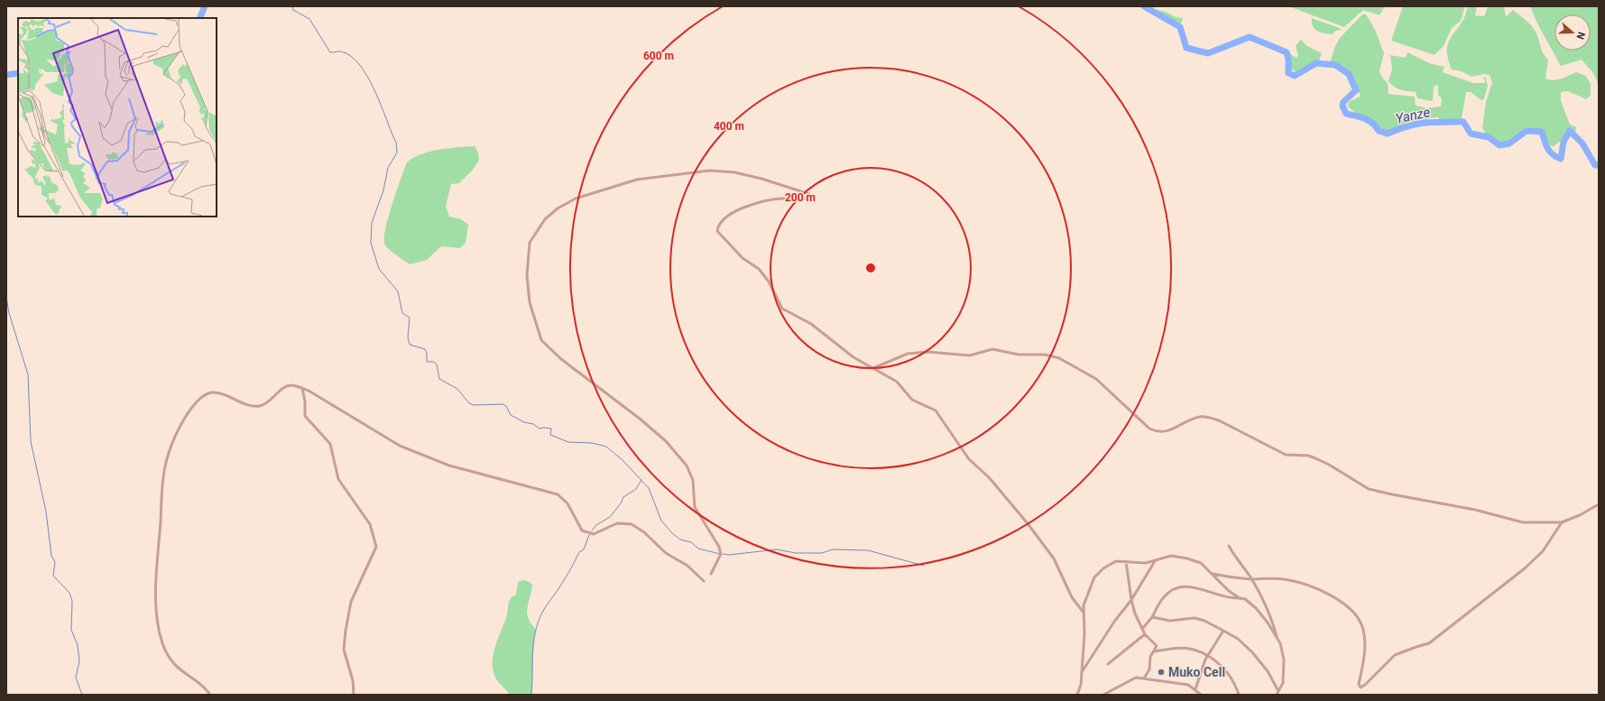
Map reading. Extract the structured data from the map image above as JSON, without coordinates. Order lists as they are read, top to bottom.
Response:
{
  "water": ["Yanze"],
  "places": ["Muko Cell"],
  "north": "right",
  "rings": ["600 m", "400 m", "200 m"]
}
